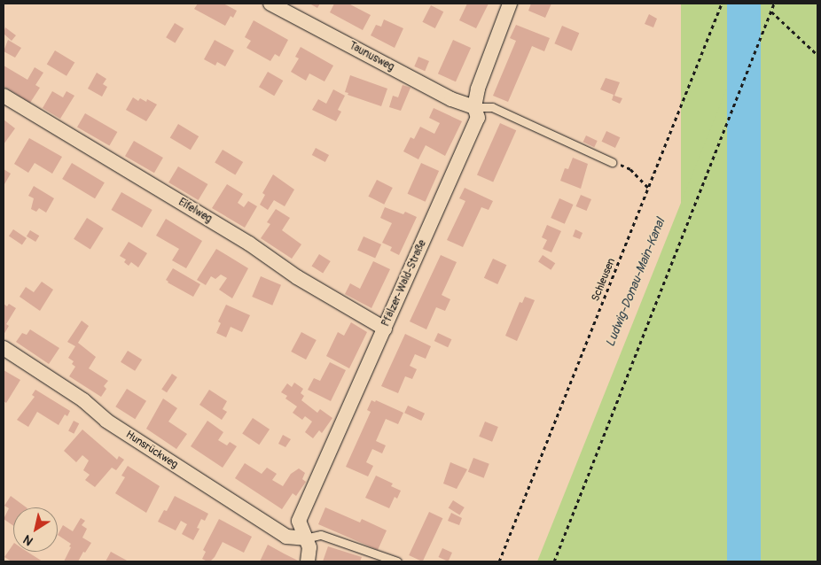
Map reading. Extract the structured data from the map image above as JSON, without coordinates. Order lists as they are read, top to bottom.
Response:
{
  "streets": {
    "street": [
      "Taunusweg",
      "Eifelweg",
      "Pfälzer-Wald-Straße",
      "Hunsrückweg"
    ],
    "path": ["Schleusen"]
  },
  "crossings": [
    ["Taunusweg", "Pfälzer-Wald-Straße"],
    ["Eifelweg", "Pfälzer-Wald-Straße"],
    ["Pfälzer-Wald-Straße", "Hunsrückweg"]
  ],
  "water": ["Ludwig-Donau-Main-Kanal"],
  "north": "bottom left"
}
